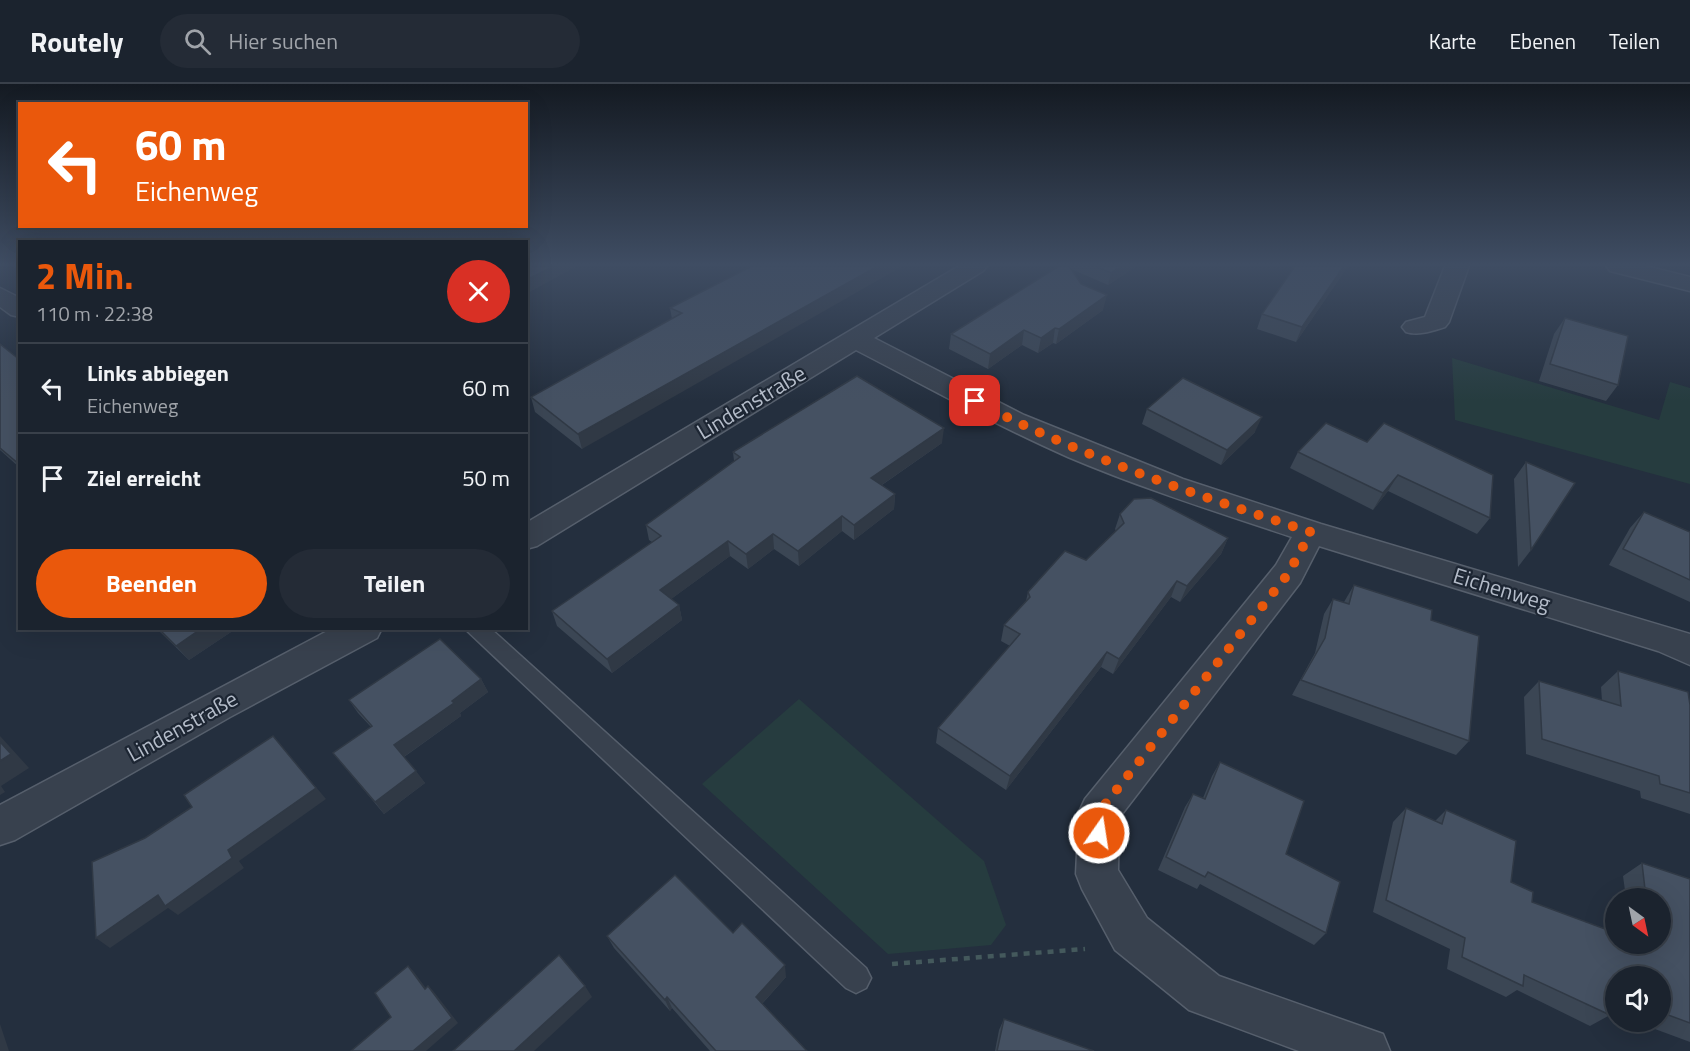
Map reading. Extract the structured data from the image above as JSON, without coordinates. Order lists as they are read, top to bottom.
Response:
{
  "streets": {
    "street": ["Lindenstraße", "Eichenweg"]
  },
  "crossings": [
    ["Lindenstraße", "Eichenweg"]
  ],
  "north": "bottom right",
  "page": {
    "header": "Routely",
    "search": "Hier suchen",
    "nav": ["Karte", "Ebenen", "Teilen"],
    "turn": ["60 m", "Eichenweg"],
    "heading": ["2 Min.", "110 m · 22:38"],
    "list": [
      {
        "name": "Links abbiegen",
        "note": "Eichenweg",
        "value": "60 m"
      },
      {
        "name": "Ziel erreicht",
        "value": "50 m"
      }
    ],
    "buttons": ["Beenden", "Teilen"]
  }
}
